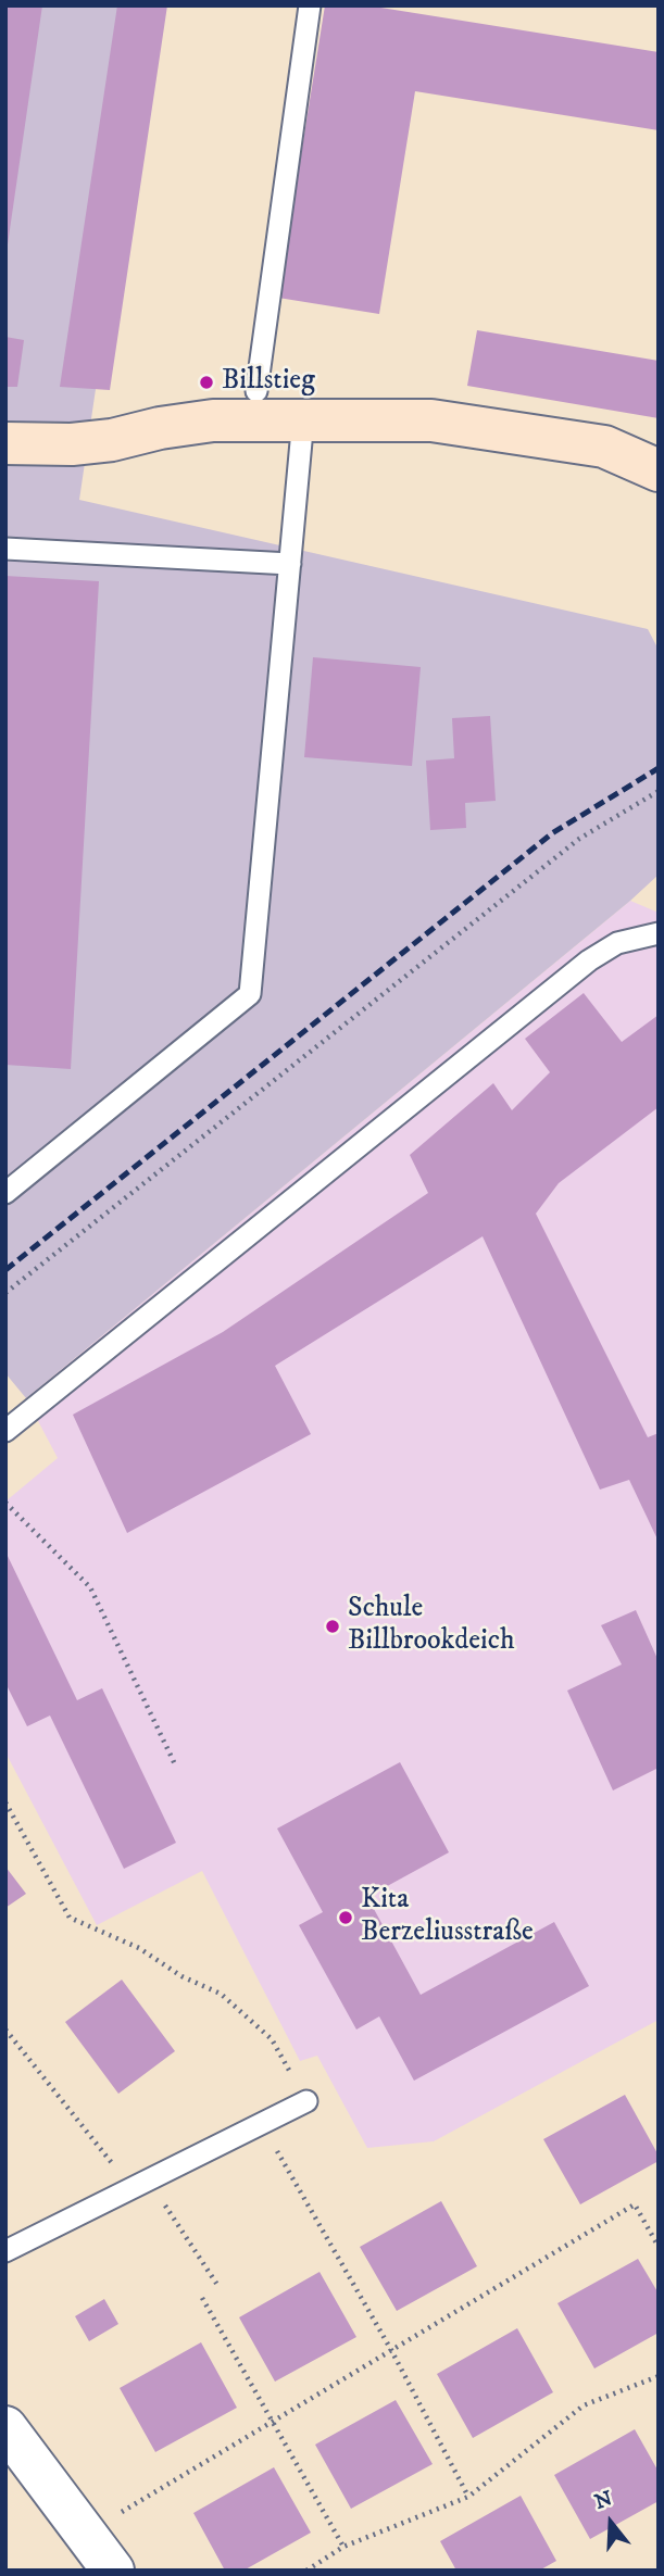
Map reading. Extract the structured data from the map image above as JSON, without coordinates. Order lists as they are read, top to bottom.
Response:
{
  "places": ["Billstieg", "Schule Billbrookdeich", "Kita Berzeliusstraße"],
  "north": "top"
}
